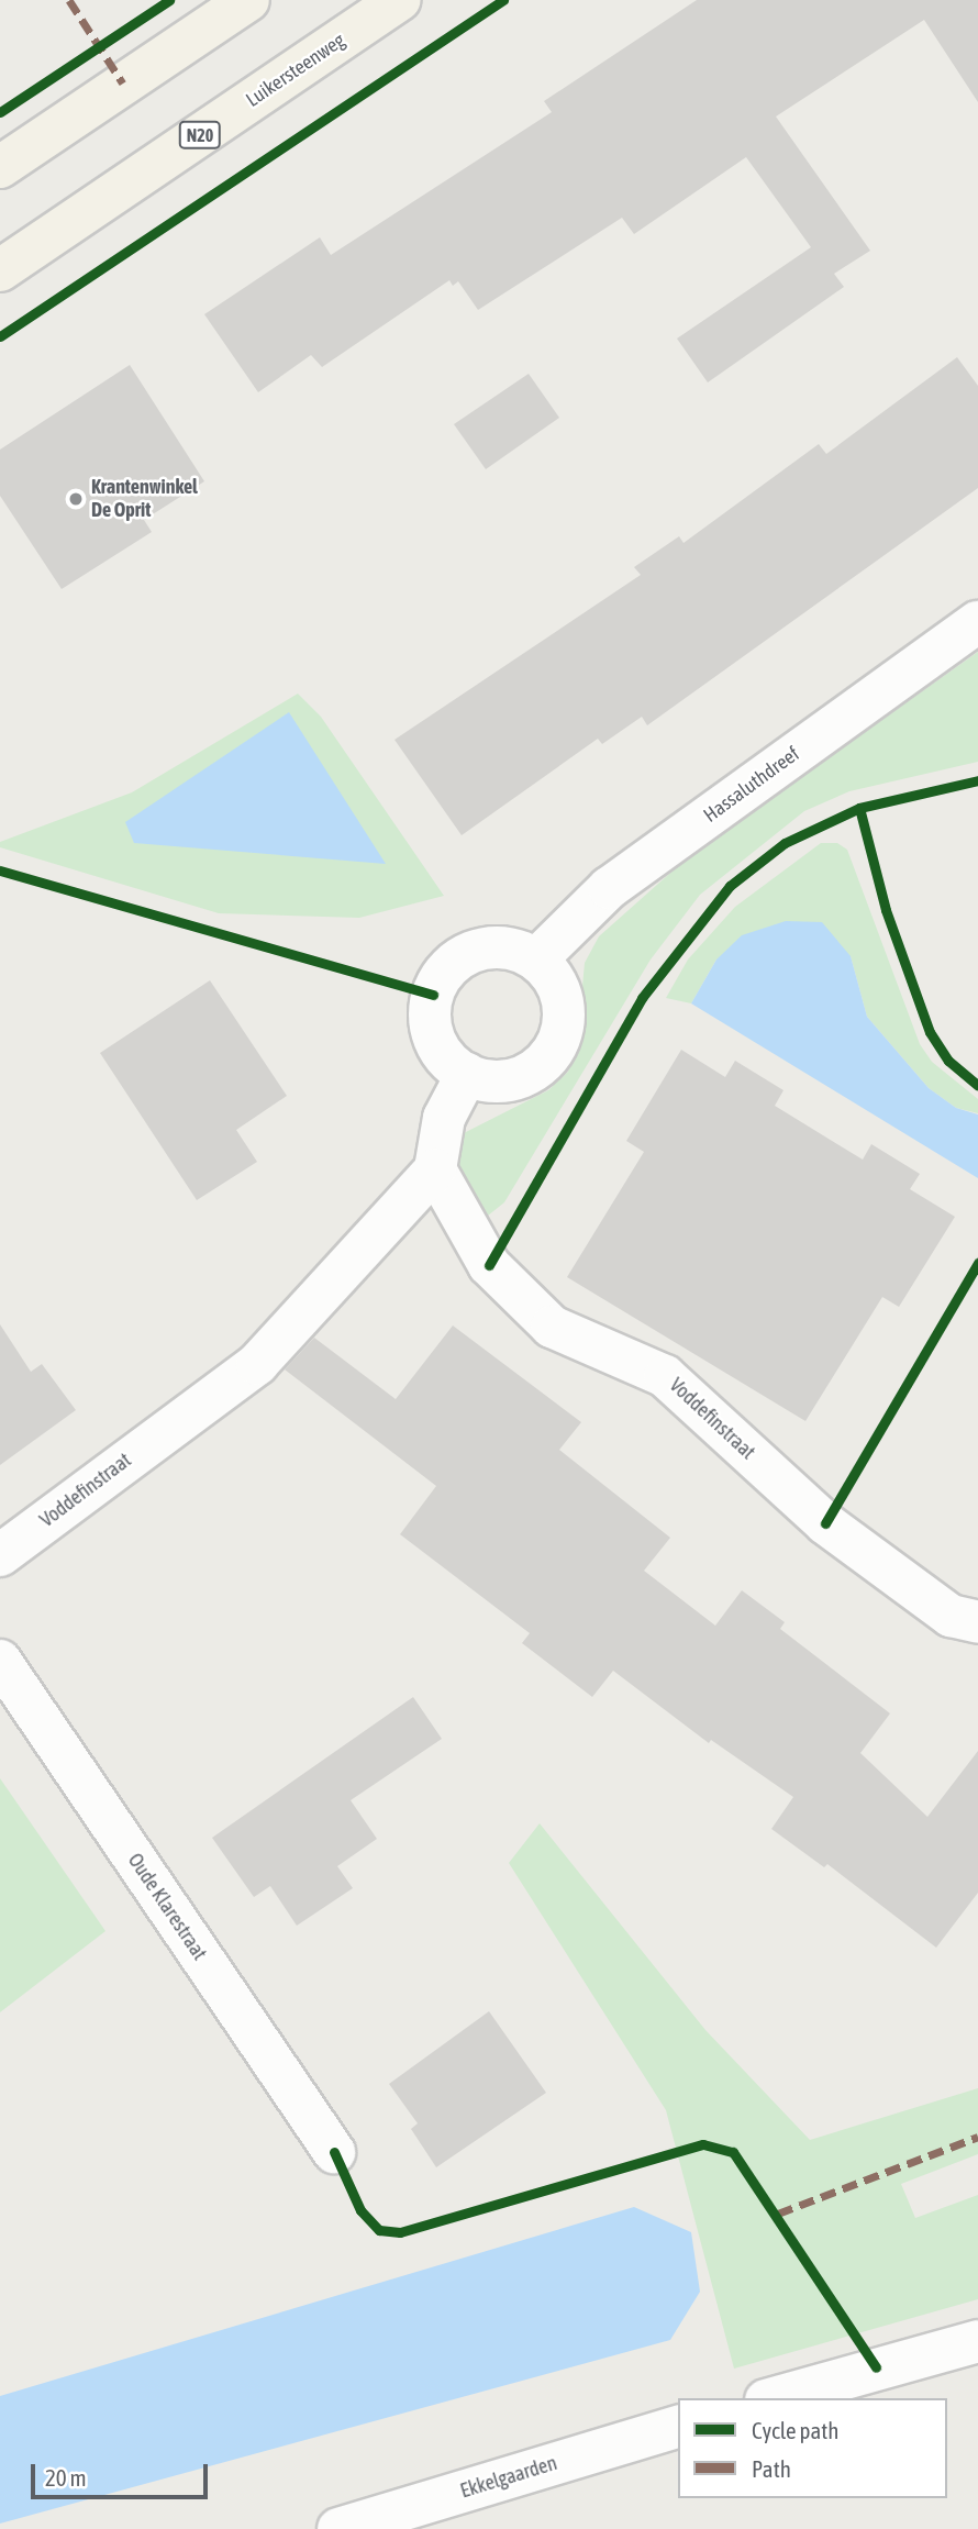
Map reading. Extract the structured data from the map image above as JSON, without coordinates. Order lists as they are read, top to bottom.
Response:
{
  "streets": {
    "main road": ["Luikersteenweg", "N20"],
    "street": [
      "Hassaluthdreef",
      "Voddefinstraat",
      "Oude Klarestraat",
      "Ekkelgaarden"
    ]
  },
  "places": ["Krantenwinkel De Oprit"],
  "legend": ["Cycle path", "Path"],
  "scale_bar": "20 m"
}
